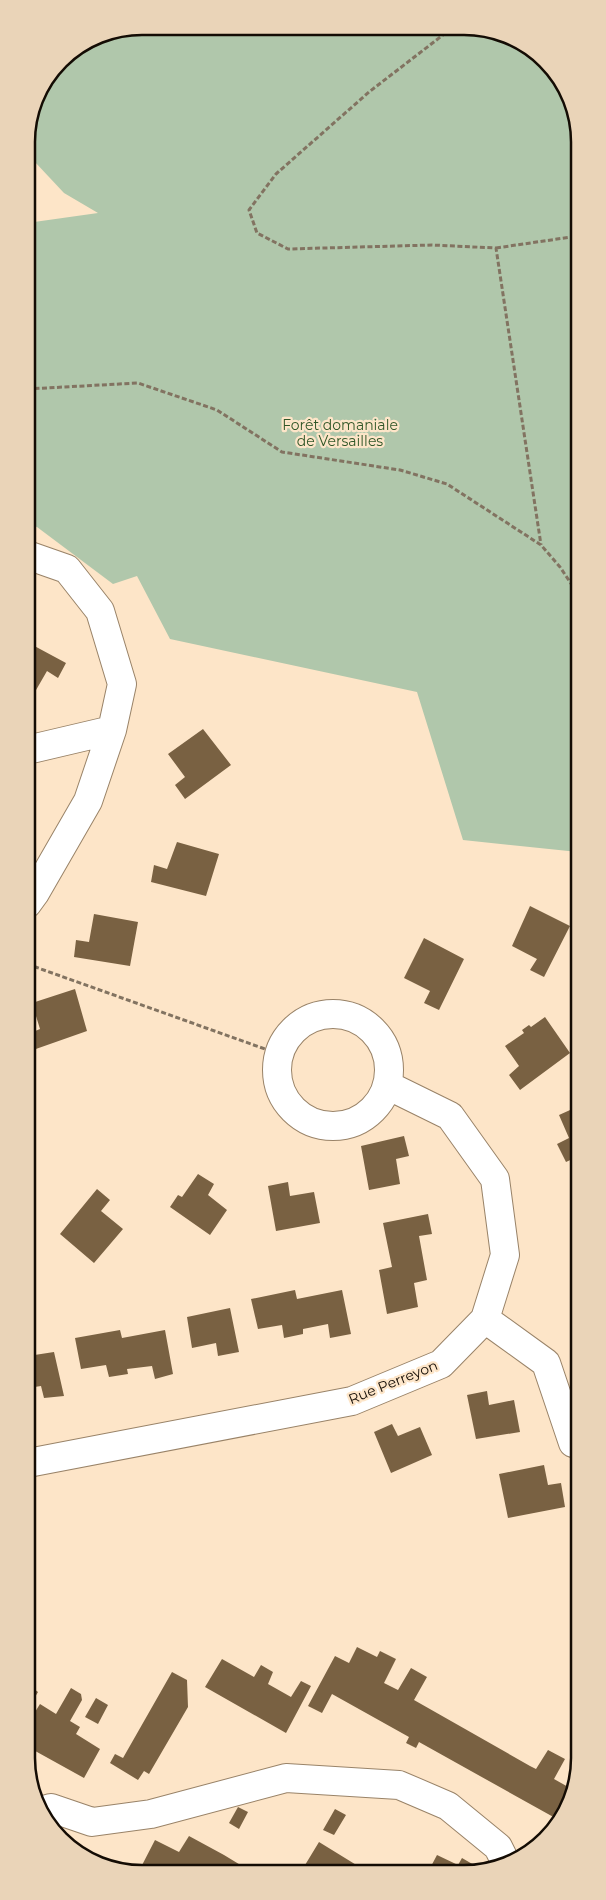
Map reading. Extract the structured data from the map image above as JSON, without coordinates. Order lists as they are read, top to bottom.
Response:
{
  "streets": {
    "street": ["Rue Perreyon"]
  },
  "parks": ["Forêt domaniale de Versailles"]
}
